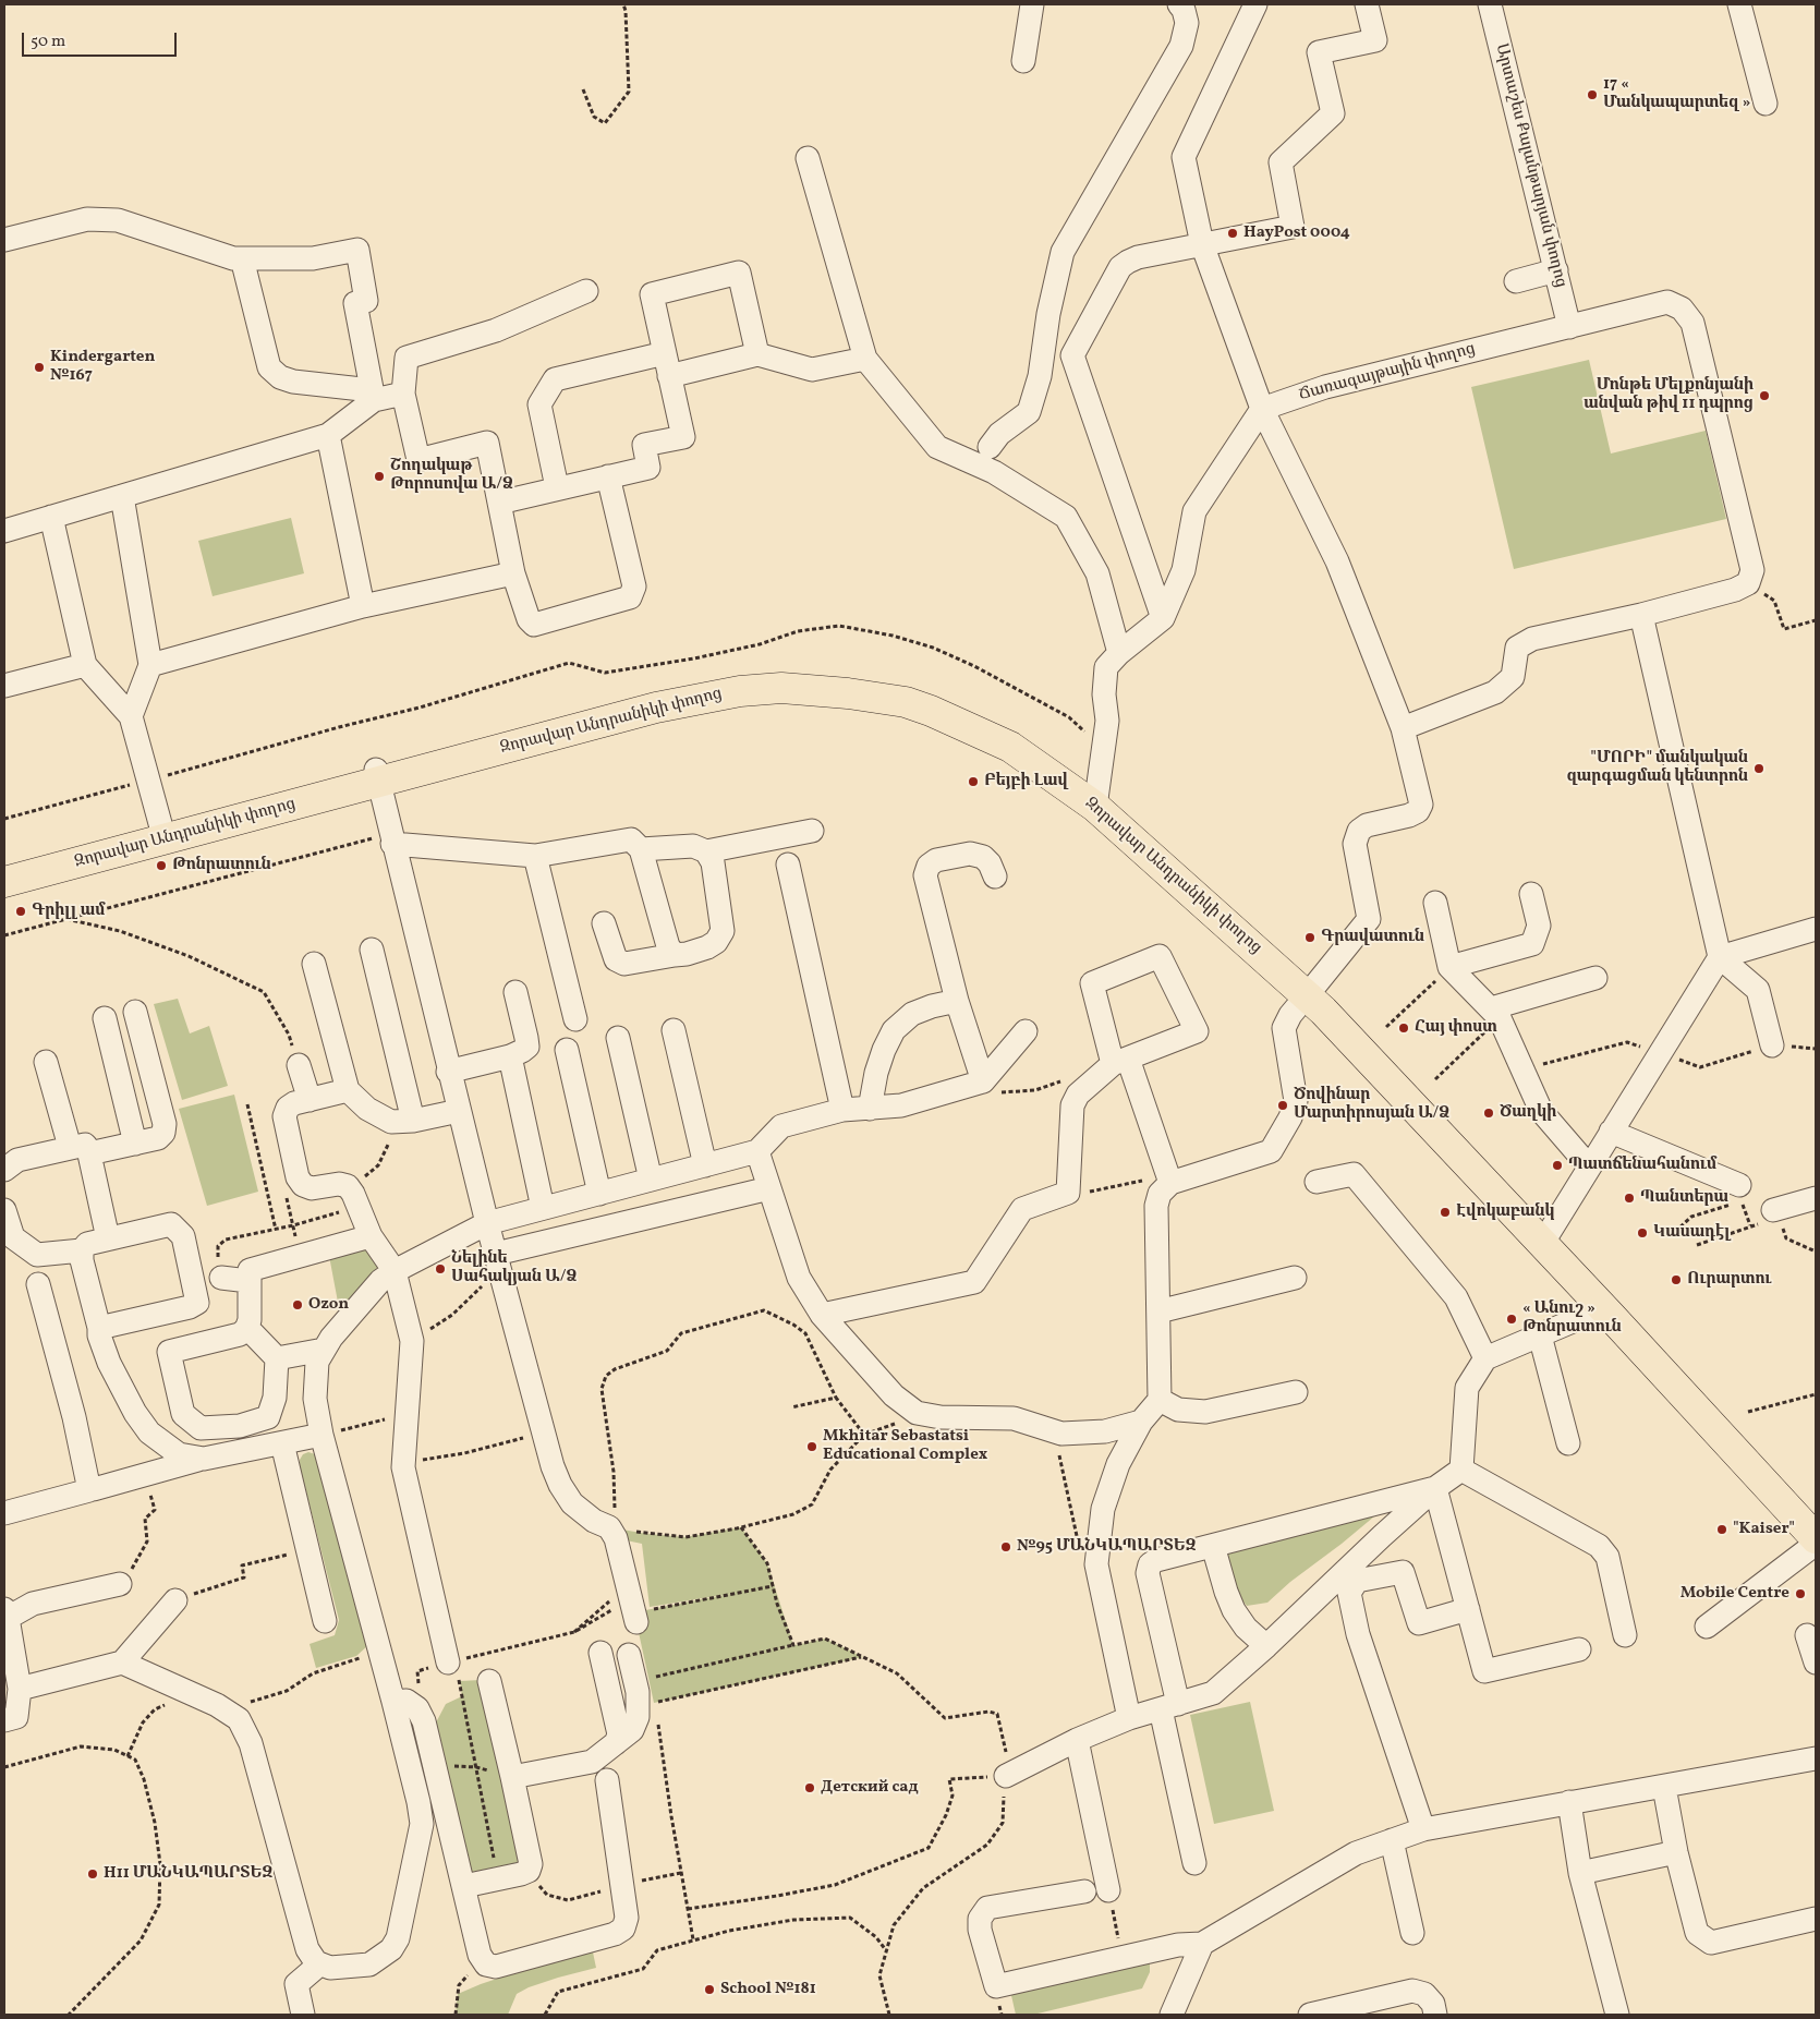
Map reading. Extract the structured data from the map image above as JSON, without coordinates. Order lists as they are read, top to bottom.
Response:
{
  "streets": {
    "main road": ["Զորավար Անդրանիկի փողոց"],
    "street": ["Արտաշես Քալանթարյան փողոց", "Ճառագայթային փողոց"]
  },
  "crossings": [
    ["Արտաշես Քալանթարյան փողոց", "Ճառագայթային փողոց"]
  ],
  "places": [
    "17 « Մանկապարտեզ »",
    "HayPost 0004",
    "Kindergarten №167",
    "Մոնթե Մելքոնյանի անվան թիվ 11 դպրոց",
    "Շողակաթ Թորոսովա Ա/Ձ",
    "\"ՄՈՐԻ\" մանկական զարգացման կենտրոն",
    "Բեյբի Լավ",
    "Թոնրատուն",
    "Գրիլլ ամ",
    "Գրավատուն",
    "Հայ փոստ",
    "Ծովինար Մարտիրոսյան Ա/Ձ",
    "Ծաղկի",
    "Պատճենահանում",
    "Պանտերա",
    "Էվոկաբանկ",
    "Կասադէլ",
    "Նելինե Սահակյան Ա/Ձ",
    "Ուրարտու",
    "Ozon",
    "« Անուշ » Թոնրատուն",
    "Mkhitar Sebastatsi Educational Complex",
    "\"Kaiser\"",
    "№95 ՄԱՆԿԱՊԱՐՏԵԶ",
    "Mobile Centre",
    "Детский сад",
    "H11 ՄԱՆԿԱՊԱՐՏԵԶ",
    "School №181"
  ],
  "scale_bar": "50 m"
}
